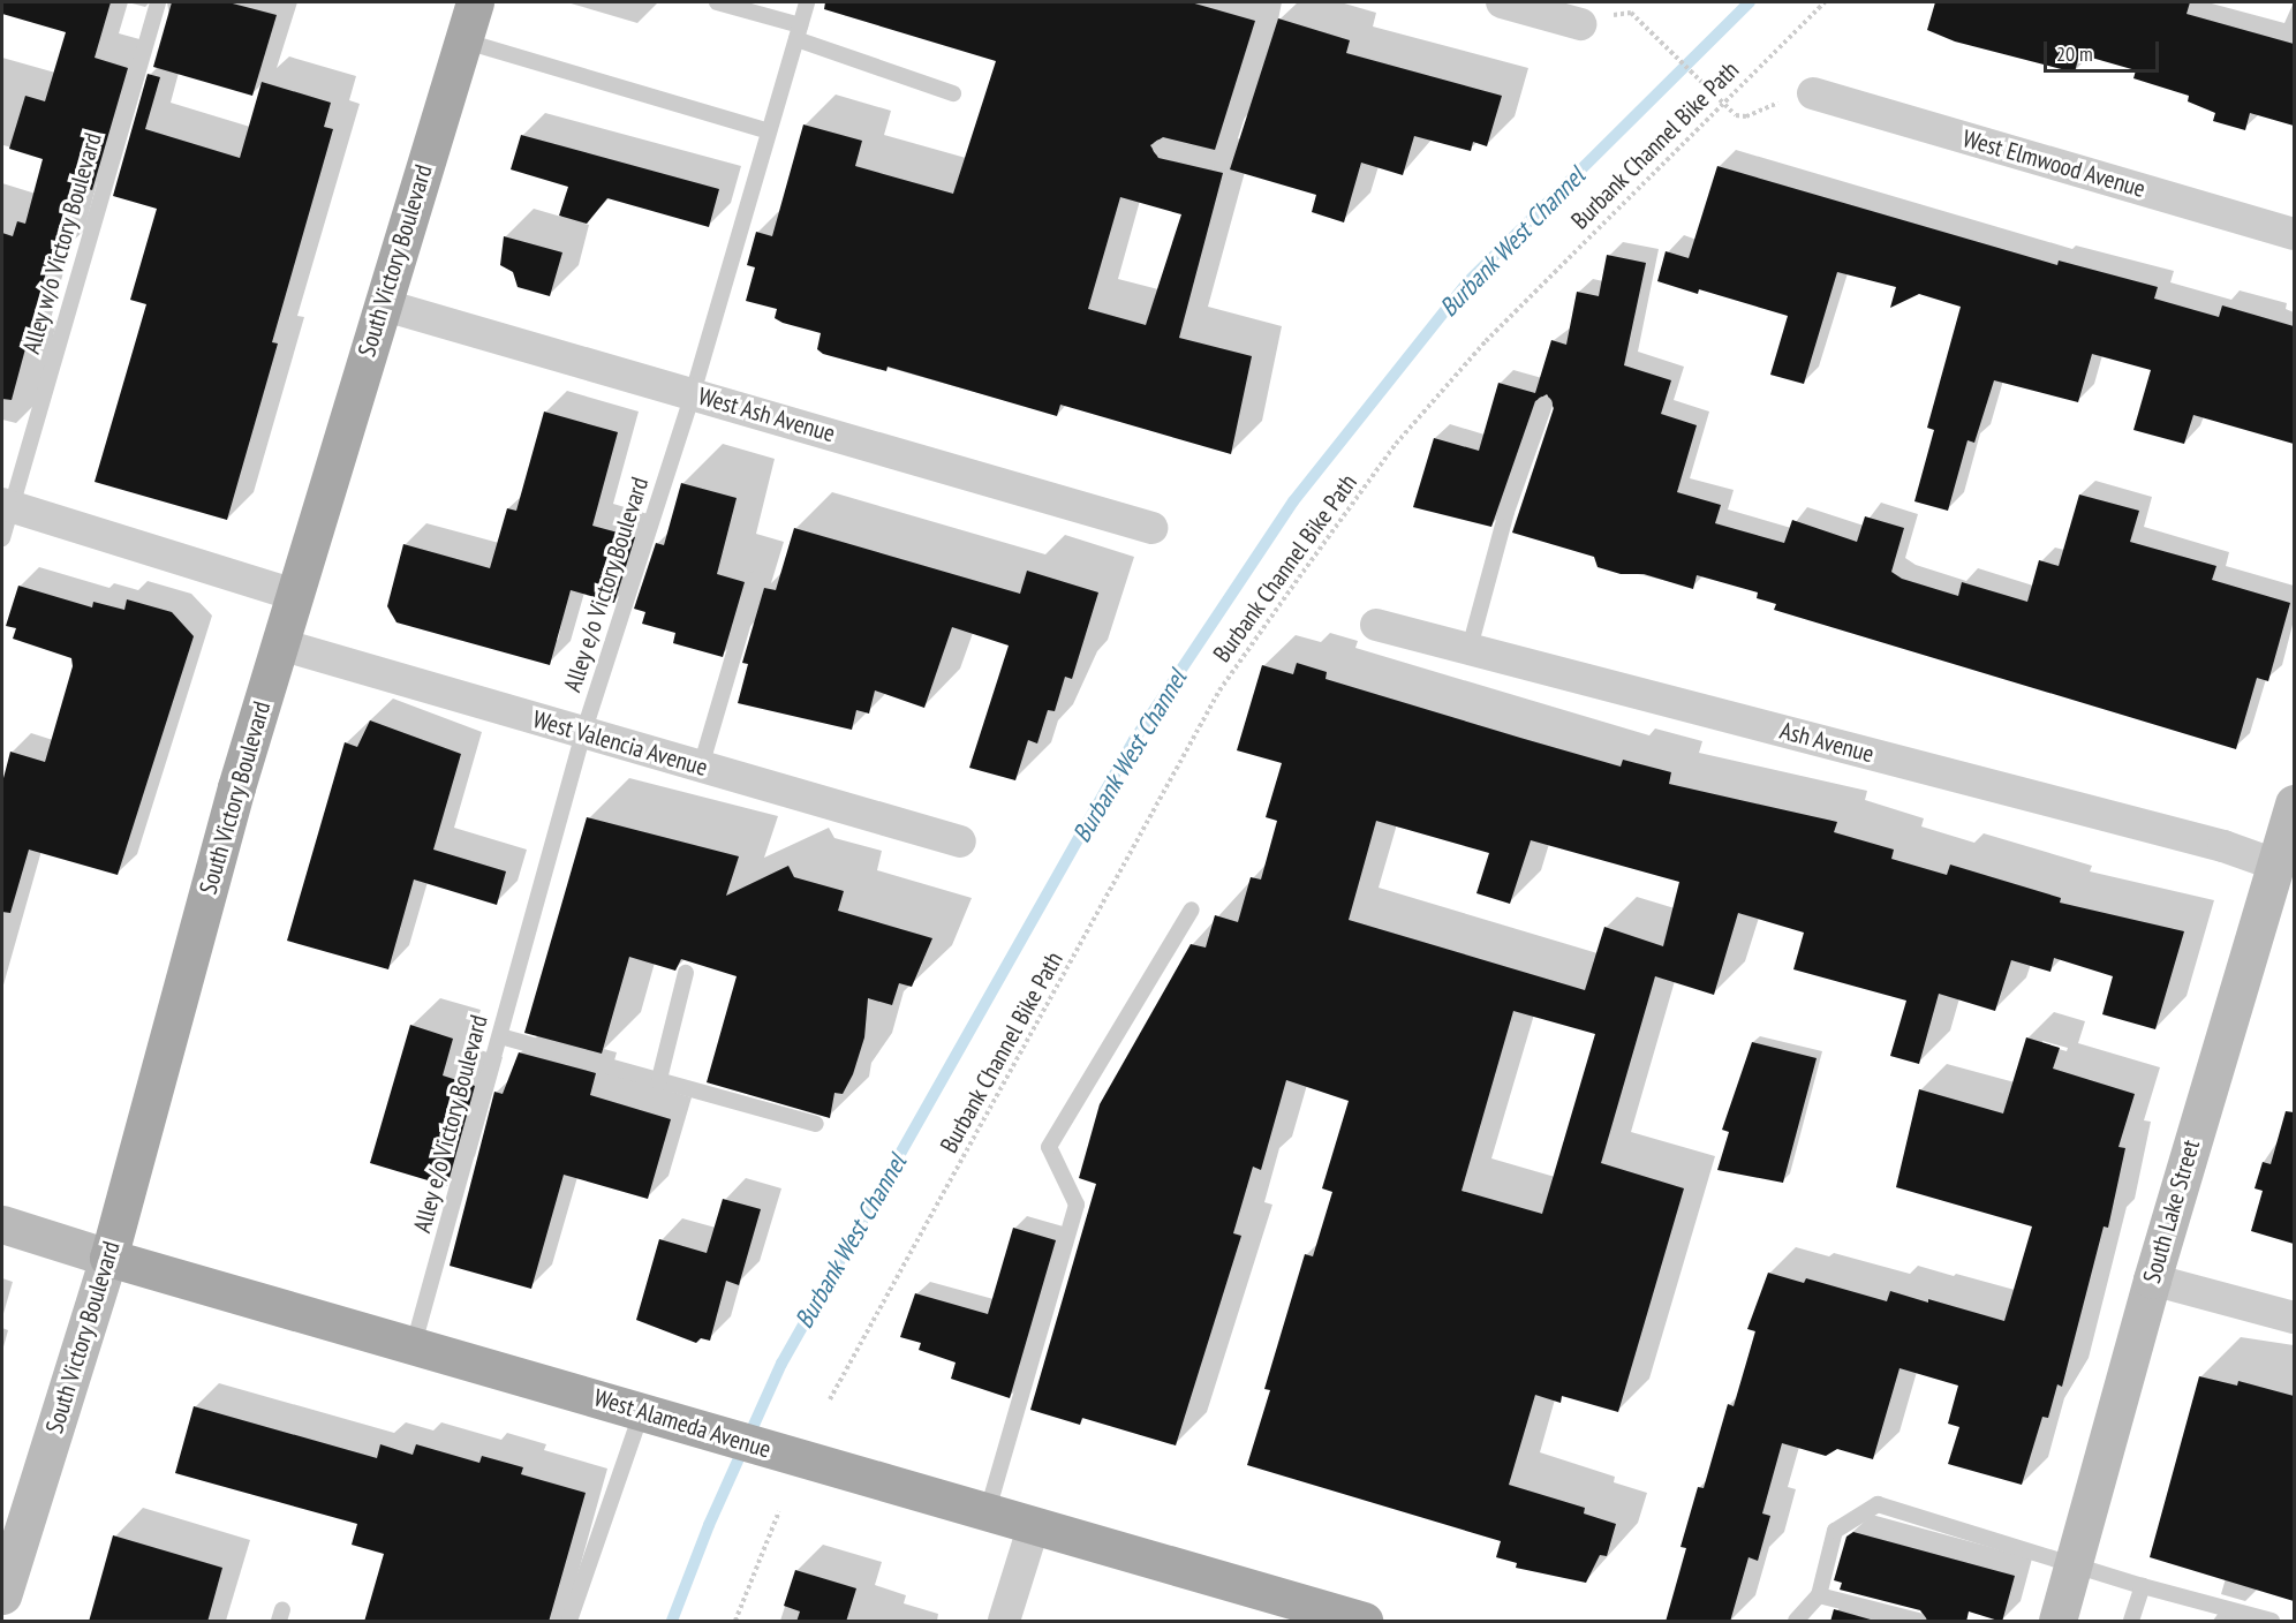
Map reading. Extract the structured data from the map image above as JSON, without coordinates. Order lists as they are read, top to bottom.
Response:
{
  "streets": {
    "main road": ["South Victory Boulevard", "West Alameda Avenue"],
    "street": [
      "West Elmwood Avenue",
      "West Ash Avenue",
      "Ash Avenue",
      "West Valencia Avenue",
      "South Lake Street"
    ],
    "lane": ["Alley w/o Victory Boulevard", "Alley e/o Victory Boulevard"],
    "path": ["Burbank Channel Bike Path"]
  },
  "crossings": [
    ["South Victory Boulevard", "West Ash Avenue"],
    ["South Victory Boulevard", "West Valencia Avenue"],
    ["South Victory Boulevard", "West Alameda Avenue"],
    ["West Ash Avenue", "Alley e/o Victory Boulevard"],
    ["Alley e/o Victory Boulevard", "West Valencia Avenue"],
    ["Alley e/o Victory Boulevard", "West Alameda Avenue"],
    ["Ash Avenue", "South Lake Street"]
  ],
  "water": ["Burbank West Channel"],
  "scale_bar": "20 m"
}
